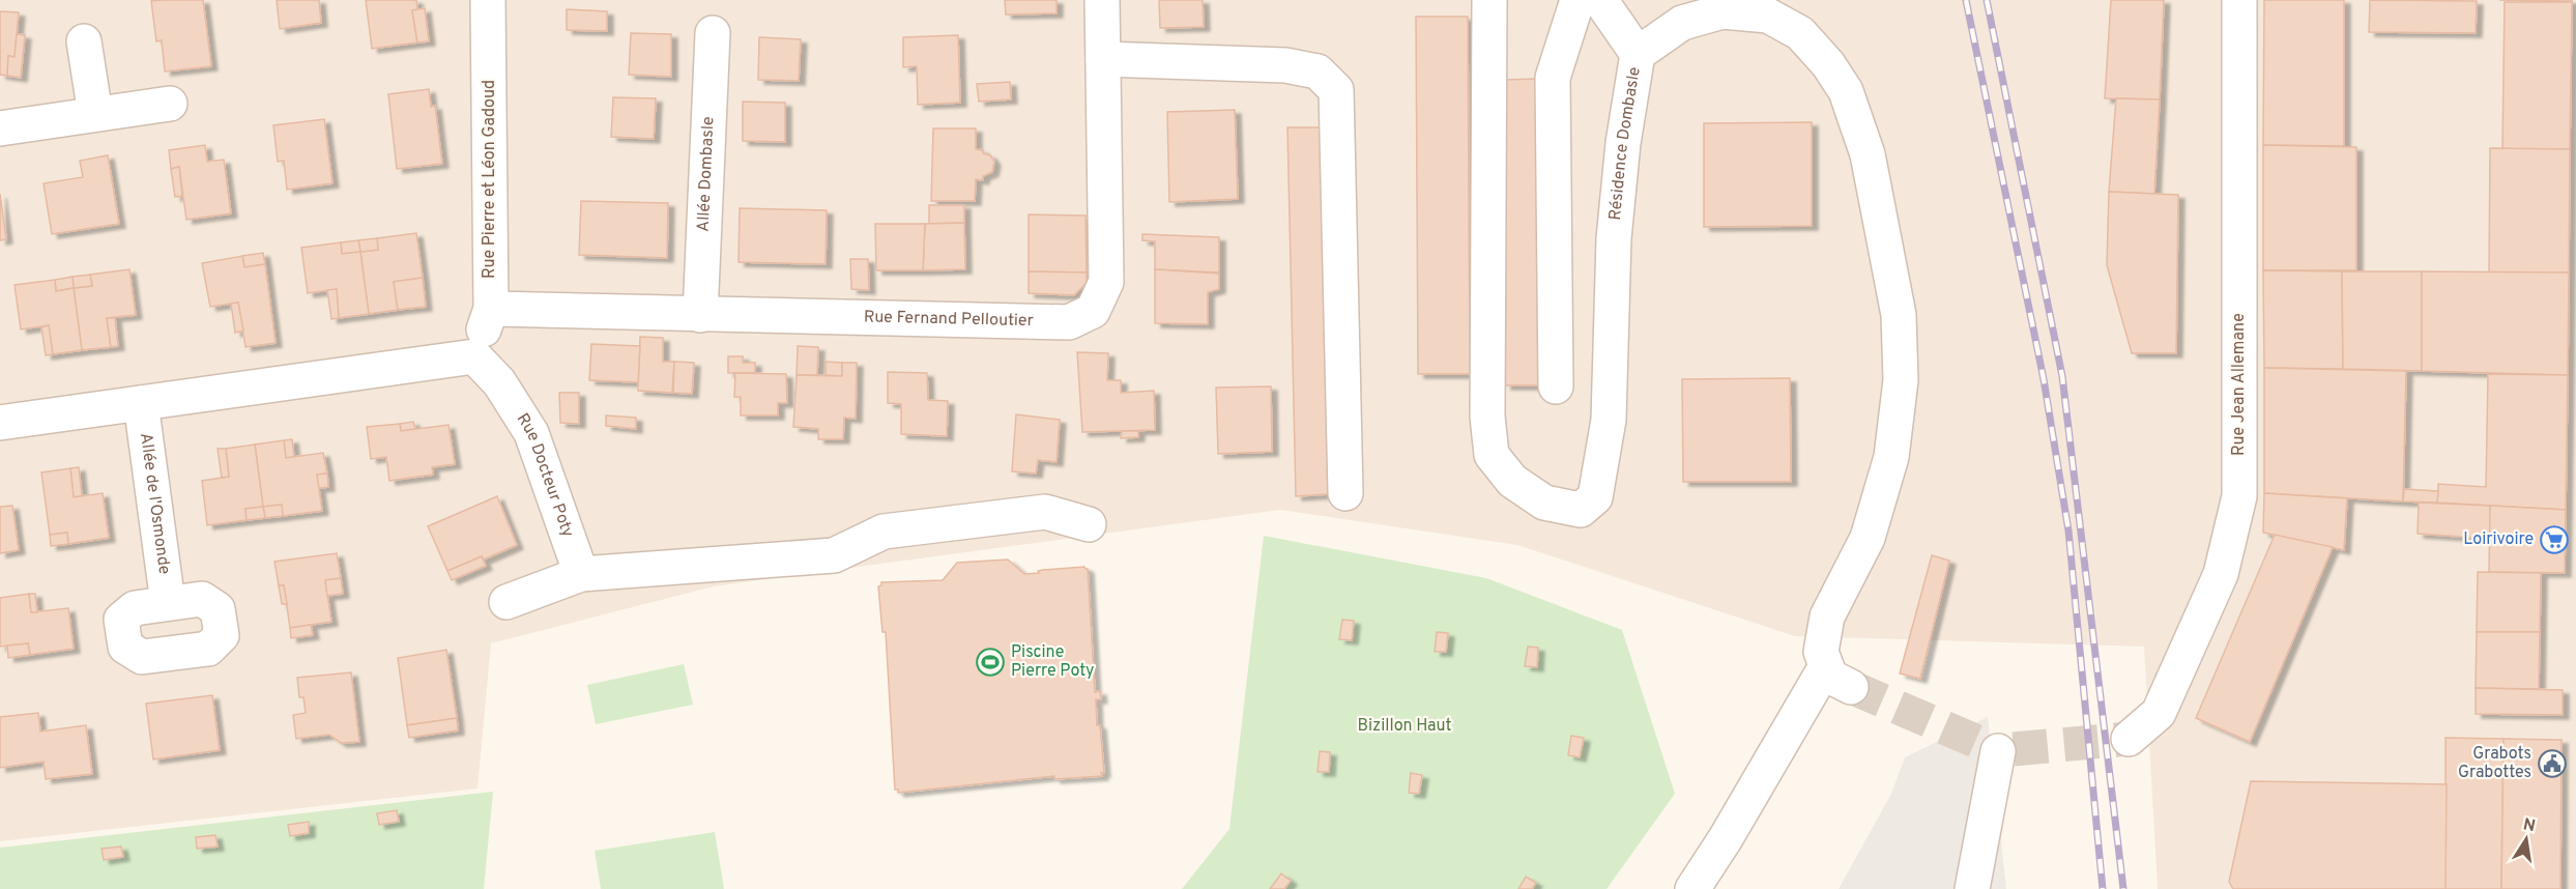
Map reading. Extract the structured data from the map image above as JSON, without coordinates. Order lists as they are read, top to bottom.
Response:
{
  "streets": {
    "street": [
      "Résidence Dombasle",
      "Allée Dombasle",
      "Rue Pierre et Léon Gadoud",
      "Rue Fernand Pelloutier",
      "Rue Jean Allemane",
      "Rue Docteur Poty",
      "Allée de l'Osmonde"
    ]
  },
  "crossings": [
    ["Allée Dombasle", "Rue Fernand Pelloutier"],
    ["Rue Pierre et Léon Gadoud", "Rue Fernand Pelloutier"],
    ["Rue Pierre et Léon Gadoud", "Rue Docteur Poty"]
  ],
  "parks": ["Bizillon Haut"],
  "places": {
    "supermarket": ["Loirivoire"],
    "sports": ["Piscine Pierre Poty"],
    "public building": ["Grabots Grabottes"]
  },
  "north": "top"
}
